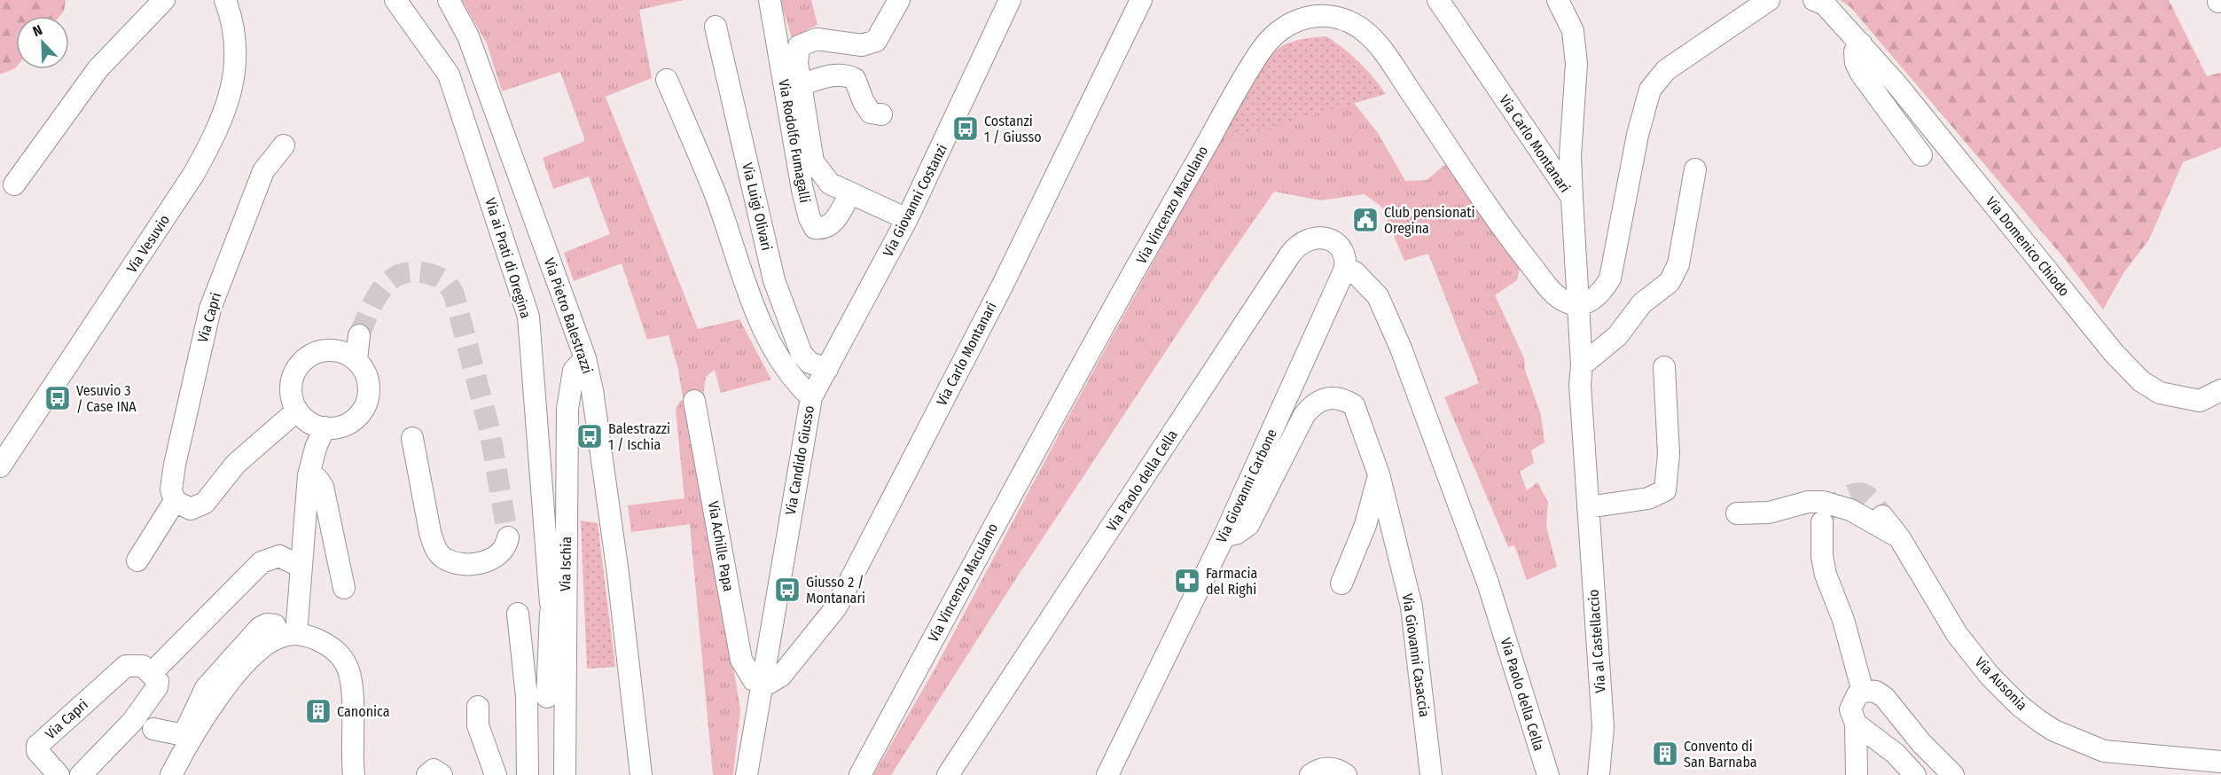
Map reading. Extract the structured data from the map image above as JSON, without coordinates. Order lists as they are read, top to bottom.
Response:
{
  "streets": {
    "street": [
      "Via Rodolfo Fumagalli",
      "Via Carlo Montanari",
      "Via Giovanni Costanzi",
      "Via Vincenzo Maculano",
      "Via Luigi Olivari",
      "Via Vesuvio",
      "Via Domenico Chiodo",
      "Via ai Prati di Oregina",
      "Via Pietro Balestrazzi",
      "Via Capri",
      "Via Candido Giusso",
      "Via Paolo della Cella",
      "Via Giovanni Carbone",
      "Via Achille Papa",
      "Via Ischia",
      "Via al Castellaccio",
      "Via Giovanni Casaccia",
      "Via Ausonia"
    ]
  },
  "crossings": [
    ["Via Rodolfo Fumagalli", "Via Giovanni Costanzi"],
    ["Via Carlo Montanari", "Via Vincenzo Maculano"],
    ["Via Carlo Montanari", "Via Candido Giusso"],
    ["Via Carlo Montanari", "Via Achille Papa"],
    ["Via Carlo Montanari", "Via al Castellaccio"],
    ["Via Giovanni Costanzi", "Via Luigi Olivari"],
    ["Via Giovanni Costanzi", "Via Candido Giusso"],
    ["Via Vincenzo Maculano", "Via al Castellaccio"],
    ["Via Pietro Balestrazzi", "Via Ischia"],
    ["Via Candido Giusso", "Via Achille Papa"],
    ["Via Paolo della Cella", "Via Giovanni Carbone"],
    ["Via Giovanni Carbone", "Via Giovanni Casaccia"]
  ],
  "places": {
    "bus stop": [
      "Costanzi 1 / Giusso",
      "Vesuvio 3 / Case INA",
      "Balestrazzi 1 / Ischia",
      "Giusso 2 / Montanari"
    ],
    "public building": ["Club pensionati Oregina"],
    "pharmacy": ["Farmacia del Righi"],
    "building": ["Canonica", "Convento di San Barnaba"]
  },
  "north": "top left"
}
